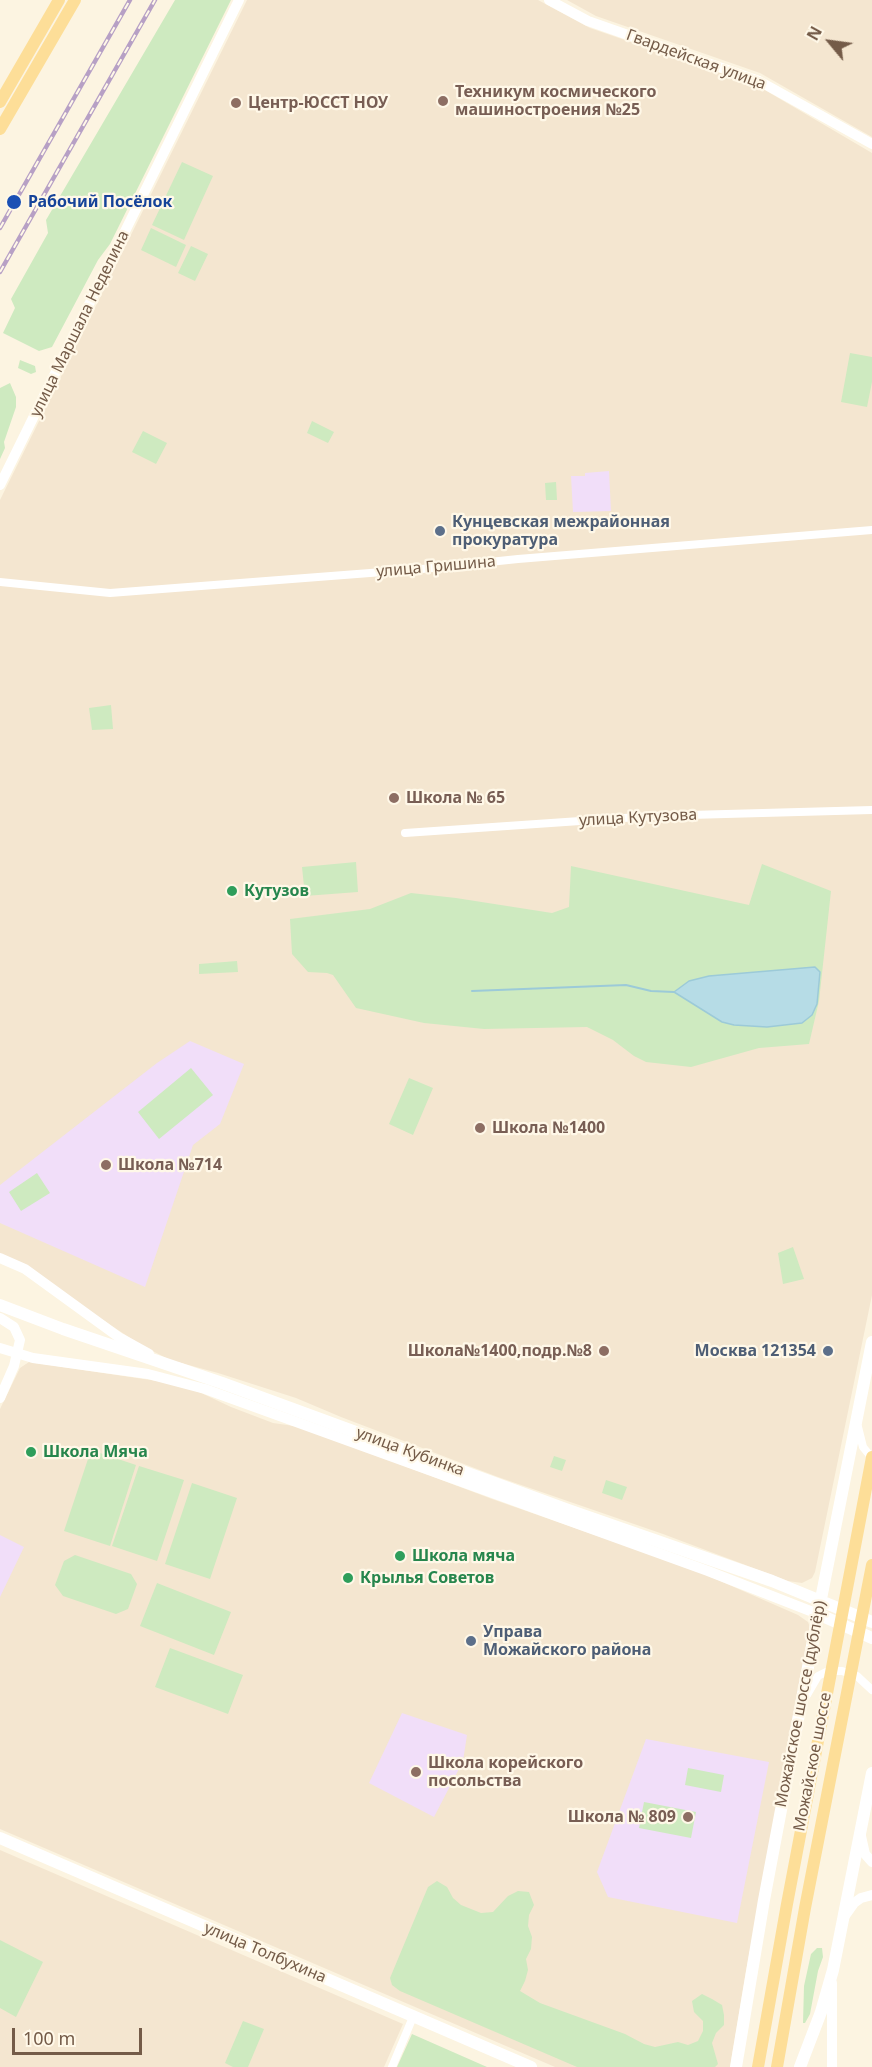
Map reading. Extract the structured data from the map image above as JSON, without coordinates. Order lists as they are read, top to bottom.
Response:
{
  "streets": {
    "main road": [
      "улица Кубинка",
      "Можайское шоссе (дублёр)",
      "Можайское шоссе",
      "улица Толбухина"
    ],
    "street": [
      "Гвардейская улица",
      "улица Маршала Неделина",
      "улица Гришина",
      "улица Кутузова"
    ]
  },
  "crossings": [
    ["улица Кубинка", "Можайское шоссе (дублёр)"]
  ],
  "places": [
    "Техникум космического машиностроения №25",
    "Центр-ЮССТ НОУ",
    "Рабочий Посёлок",
    "Кунцевская межрайонная прокуратура",
    "Школа № 65",
    "Кутузов",
    "Школа №1400",
    "Школа №714",
    "Школа№1400,подр.№8",
    "Москва 121354",
    "Школа Мяча",
    "Школа мяча",
    "Крылья Советов",
    "Управа Можайского района",
    "Школа корейского посольства",
    "Школа № 809"
  ],
  "scale_bar": "100 m",
  "north": "top left"
}
